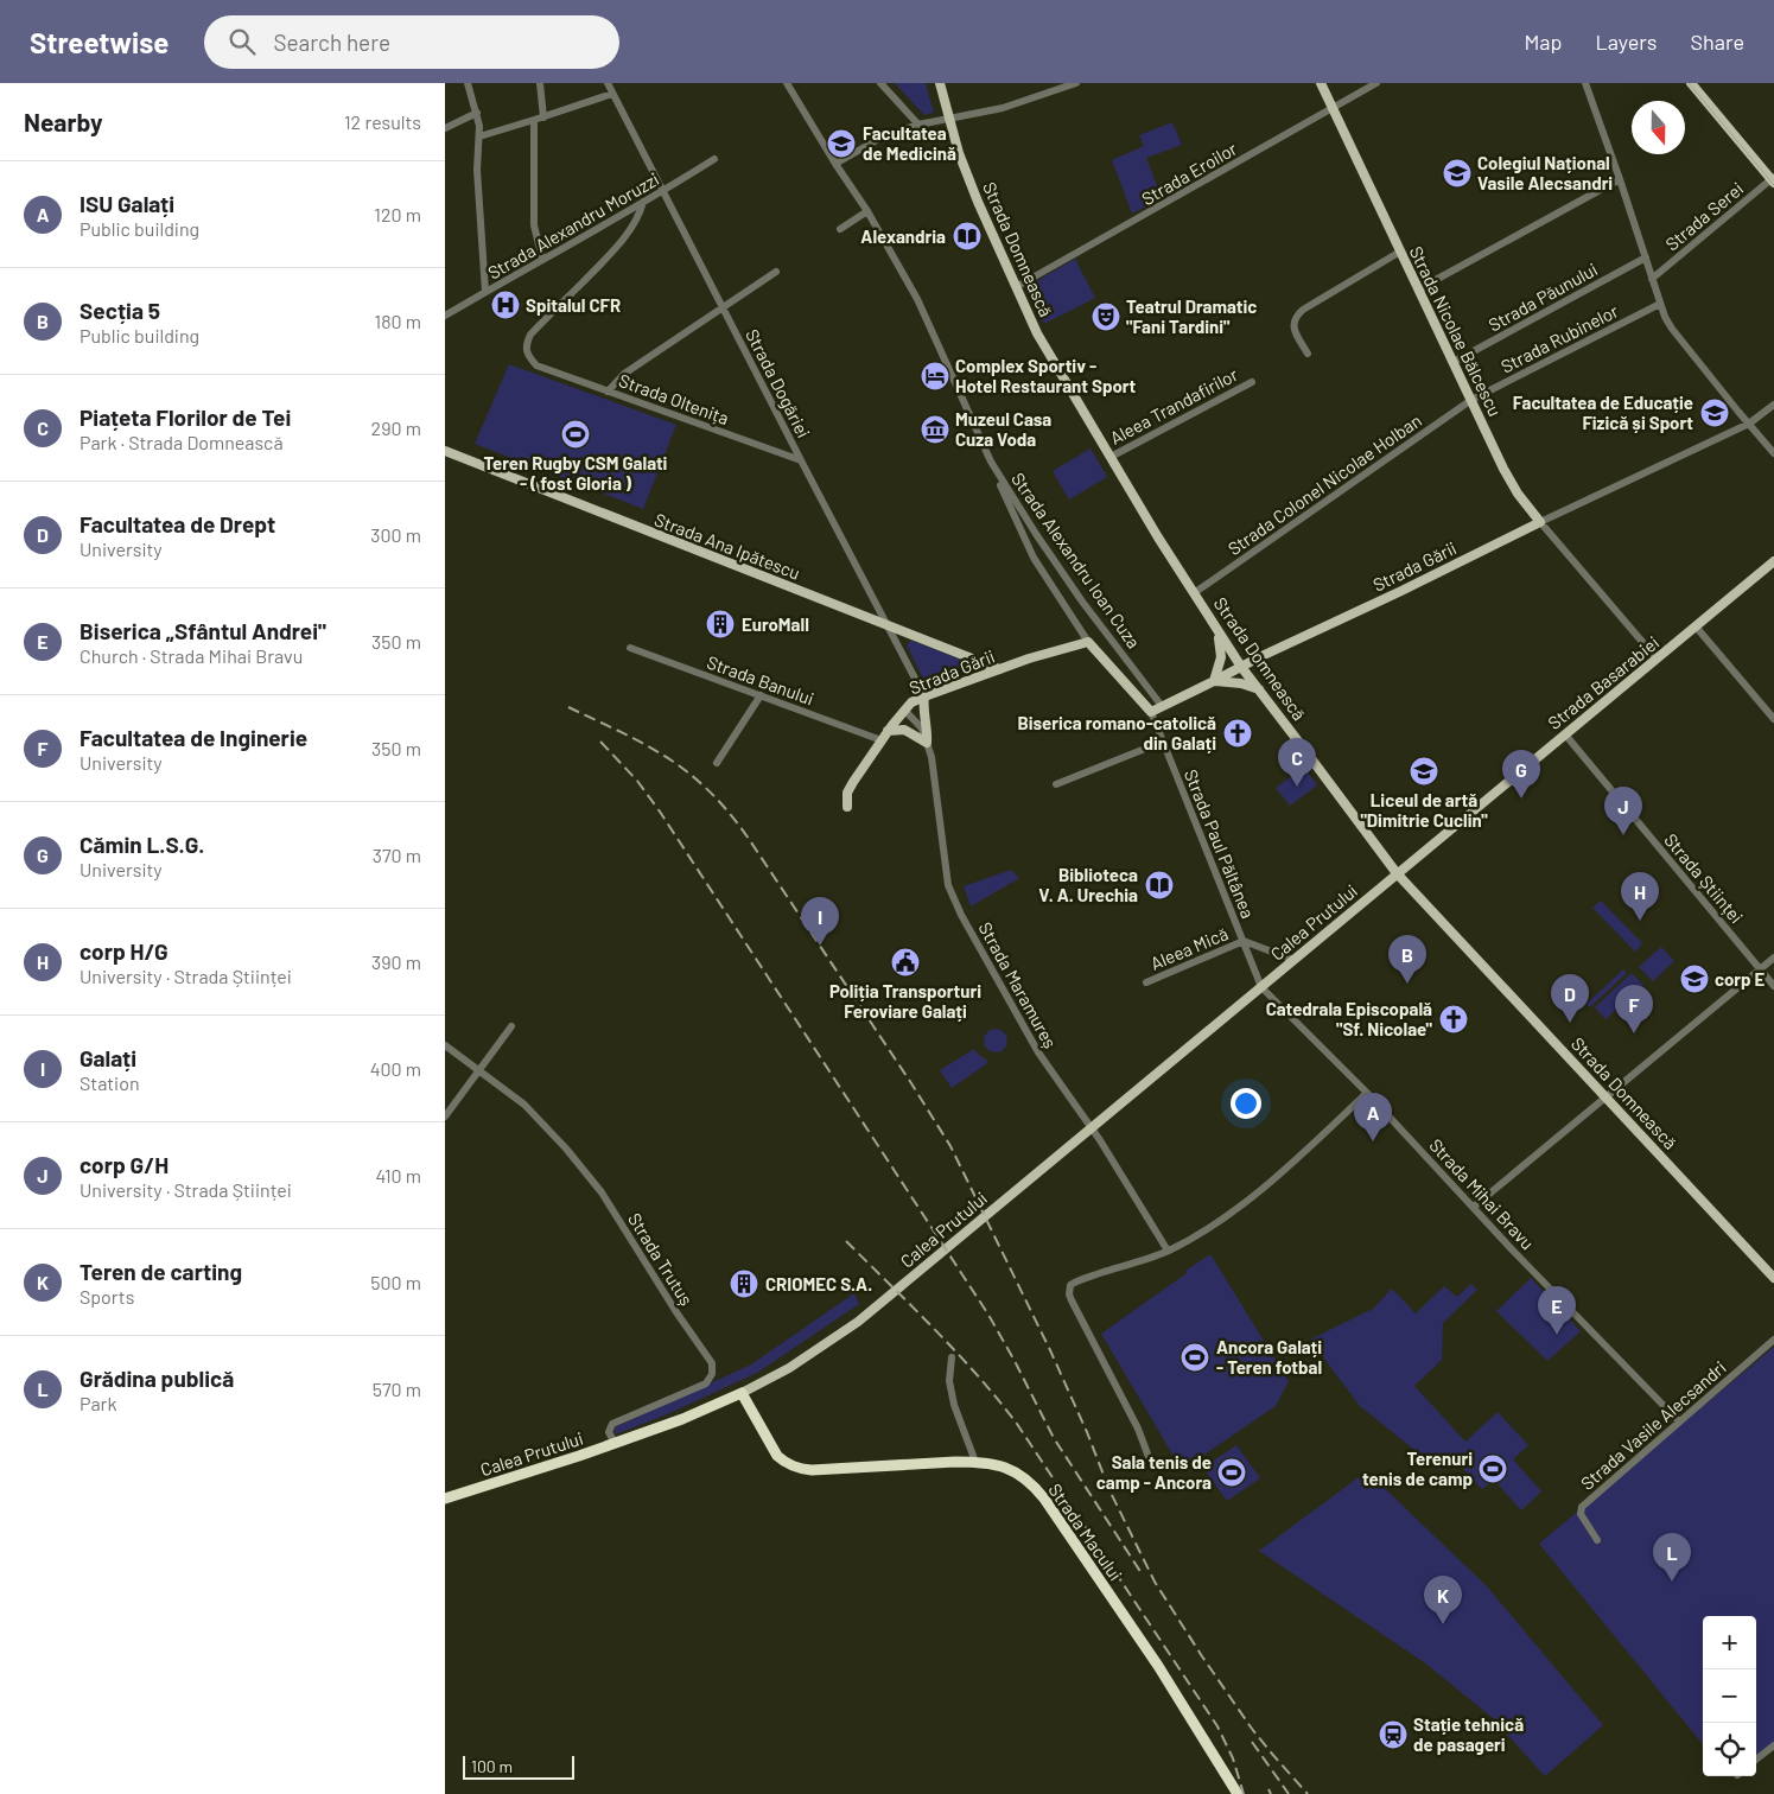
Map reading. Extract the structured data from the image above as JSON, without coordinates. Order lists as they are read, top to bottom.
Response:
{
  "streets": {
    "highway": ["Calea Prutului", "Strada Macului"],
    "main road": [
      "Strada Domnească",
      "Strada Nicolae Bălcescu",
      "Strada Ana Ipătescu",
      "Strada Gării",
      "Strada Basarabiei"
    ],
    "street": [
      "Strada Eroilor",
      "Strada Serei",
      "Strada Alexandru Moruzzi",
      "Strada Păunului",
      "Strada Rubinelor",
      "Strada Dogăriei",
      "Strada Oltenița",
      "Aleea Trandafirilor",
      "Strada Colonel Nicolae Holban",
      "Strada Alexandru Ioan Cuza",
      "Strada Banului",
      "Strada Paul Păltânea",
      "Strada Științei",
      "Aleea Mică",
      "Strada Maramureș",
      "Strada Mihai Bravu",
      "Strada Trutuș",
      "Strada Vasile Alecsandri"
    ]
  },
  "crossings": [
    ["Strada Eroilor", "Strada Domnească"],
    ["Strada Eroilor", "Strada Nicolae Bălcescu"],
    ["Strada Alexandru Moruzzi", "Strada Dogăriei"],
    ["Strada Alexandru Moruzzi", "Strada Oltenița"],
    ["Strada Domnească", "Aleea Trandafirilor"],
    ["Strada Domnească", "Strada Colonel Nicolae Holban"],
    ["Strada Domnească", "Strada Gării"],
    ["Strada Domnească", "Strada Basarabiei"],
    ["Strada Domnească", "Calea Prutului"],
    ["Strada Păunului", "Strada Nicolae Bălcescu"],
    ["Strada Nicolae Bălcescu", "Strada Rubinelor"],
    ["Strada Nicolae Bălcescu", "Strada Colonel Nicolae Holban"],
    ["Strada Nicolae Bălcescu", "Strada Gării"],
    ["Strada Nicolae Bălcescu", "Strada Basarabiei"],
    ["Strada Rubinelor", "Strada Colonel Nicolae Holban"],
    ["Strada Dogăriei", "Strada Oltenița"],
    ["Strada Dogăriei", "Strada Ana Ipătescu"],
    ["Strada Dogăriei", "Strada Gării"],
    ["Strada Ana Ipătescu", "Strada Gării"],
    ["Strada Alexandru Ioan Cuza", "Strada Gării"],
    ["Strada Gării", "Strada Banului"],
    ["Strada Gării", "Strada Paul Păltânea"],
    ["Strada Gării", "Strada Maramureș"],
    ["Strada Basarabiei", "Strada Științei"],
    ["Strada Basarabiei", "Calea Prutului"],
    ["Strada Paul Păltânea", "Calea Prutului"],
    ["Strada Paul Păltânea", "Aleea Mică"],
    ["Strada Paul Păltânea", "Strada Mihai Bravu"],
    ["Calea Prutului", "Strada Mihai Bravu"],
    ["Calea Prutului", "Strada Trutuș"],
    ["Calea Prutului", "Strada Macului"],
    ["Strada Mihai Bravu", "Strada Vasile Alecsandri"]
  ],
  "places": {
    "school or university": [
      "Facultatea de Medicină",
      "Colegiul Național Vasile Alecsandri",
      "Facultatea de Educație Fizică și Sport",
      "Liceul de artă \"Dimitrie Cuclin\"",
      "corp E"
    ],
    "library": ["Alexandria", "Biblioteca V. A. Urechia"],
    "hospital": ["Spitalul CFR"],
    "theatre": ["Teatrul Dramatic \"Fani Tardini\""],
    "hotel": ["Complex Sportiv - Hotel Restaurant Sport"],
    "museum": ["Muzeul Casa Cuza Voda"],
    "sports": [
      "Teren Rugby CSM Galati - ( fost Gloria )",
      "Ancora Galați - Teren fotbal",
      "Terenuri tenis de camp",
      "Sala tenis de camp - Ancora"
    ],
    "building": ["EuroMall", "CRIOMEC S.A."],
    "church": ["Biserica romano-catolică din Galați", "Catedrala Episcopală \"Sf. Nicolae\""],
    "public building": ["Poliția Transporturi Feroviare Galați"],
    "station": ["Stație tehnică de pasageri"]
  },
  "scale_bar": "100 m",
  "north": "bottom",
  "page": {
    "header": "Streetwise",
    "search": "Search here",
    "nav": ["Map", "Layers", "Share"],
    "heading": ["Nearby", "12 results"],
    "list": [
      {
        "mark": "A",
        "name": "ISU Galați",
        "note": "Public building",
        "value": "120 m"
      },
      {
        "mark": "B",
        "name": "Secția 5",
        "note": "Public building",
        "value": "180 m"
      },
      {
        "mark": "C",
        "name": "Piațeta Florilor de Tei",
        "note": "Park · Strada Domnească",
        "value": "290 m"
      },
      {
        "mark": "D",
        "name": "Facultatea de Drept",
        "note": "University",
        "value": "300 m"
      },
      {
        "mark": "E",
        "name": "Biserica „Sfântul Andrei\"",
        "note": "Church · Strada Mihai Bravu",
        "value": "350 m"
      },
      {
        "mark": "F",
        "name": "Facultatea de Inginerie",
        "note": "University",
        "value": "350 m"
      },
      {
        "mark": "G",
        "name": "Cămin L.S.G.",
        "note": "University",
        "value": "370 m"
      },
      {
        "mark": "H",
        "name": "corp H/G",
        "note": "University · Strada Științei",
        "value": "390 m"
      },
      {
        "mark": "I",
        "name": "Galați",
        "note": "Station",
        "value": "400 m"
      },
      {
        "mark": "J",
        "name": "corp G/H",
        "note": "University · Strada Științei",
        "value": "410 m"
      },
      {
        "mark": "K",
        "name": "Teren de carting",
        "note": "Sports",
        "value": "500 m"
      },
      {
        "mark": "L",
        "name": "Grădina publică",
        "note": "Park",
        "value": "570 m"
      }
    ],
    "pins": [
      "C",
      "G",
      "J",
      "H",
      "I",
      "B",
      "D",
      "F",
      "A",
      "E",
      "L",
      "K"
    ],
    "map_buttons": ["+", "−"],
    "scale": "100 m"
  }
}
